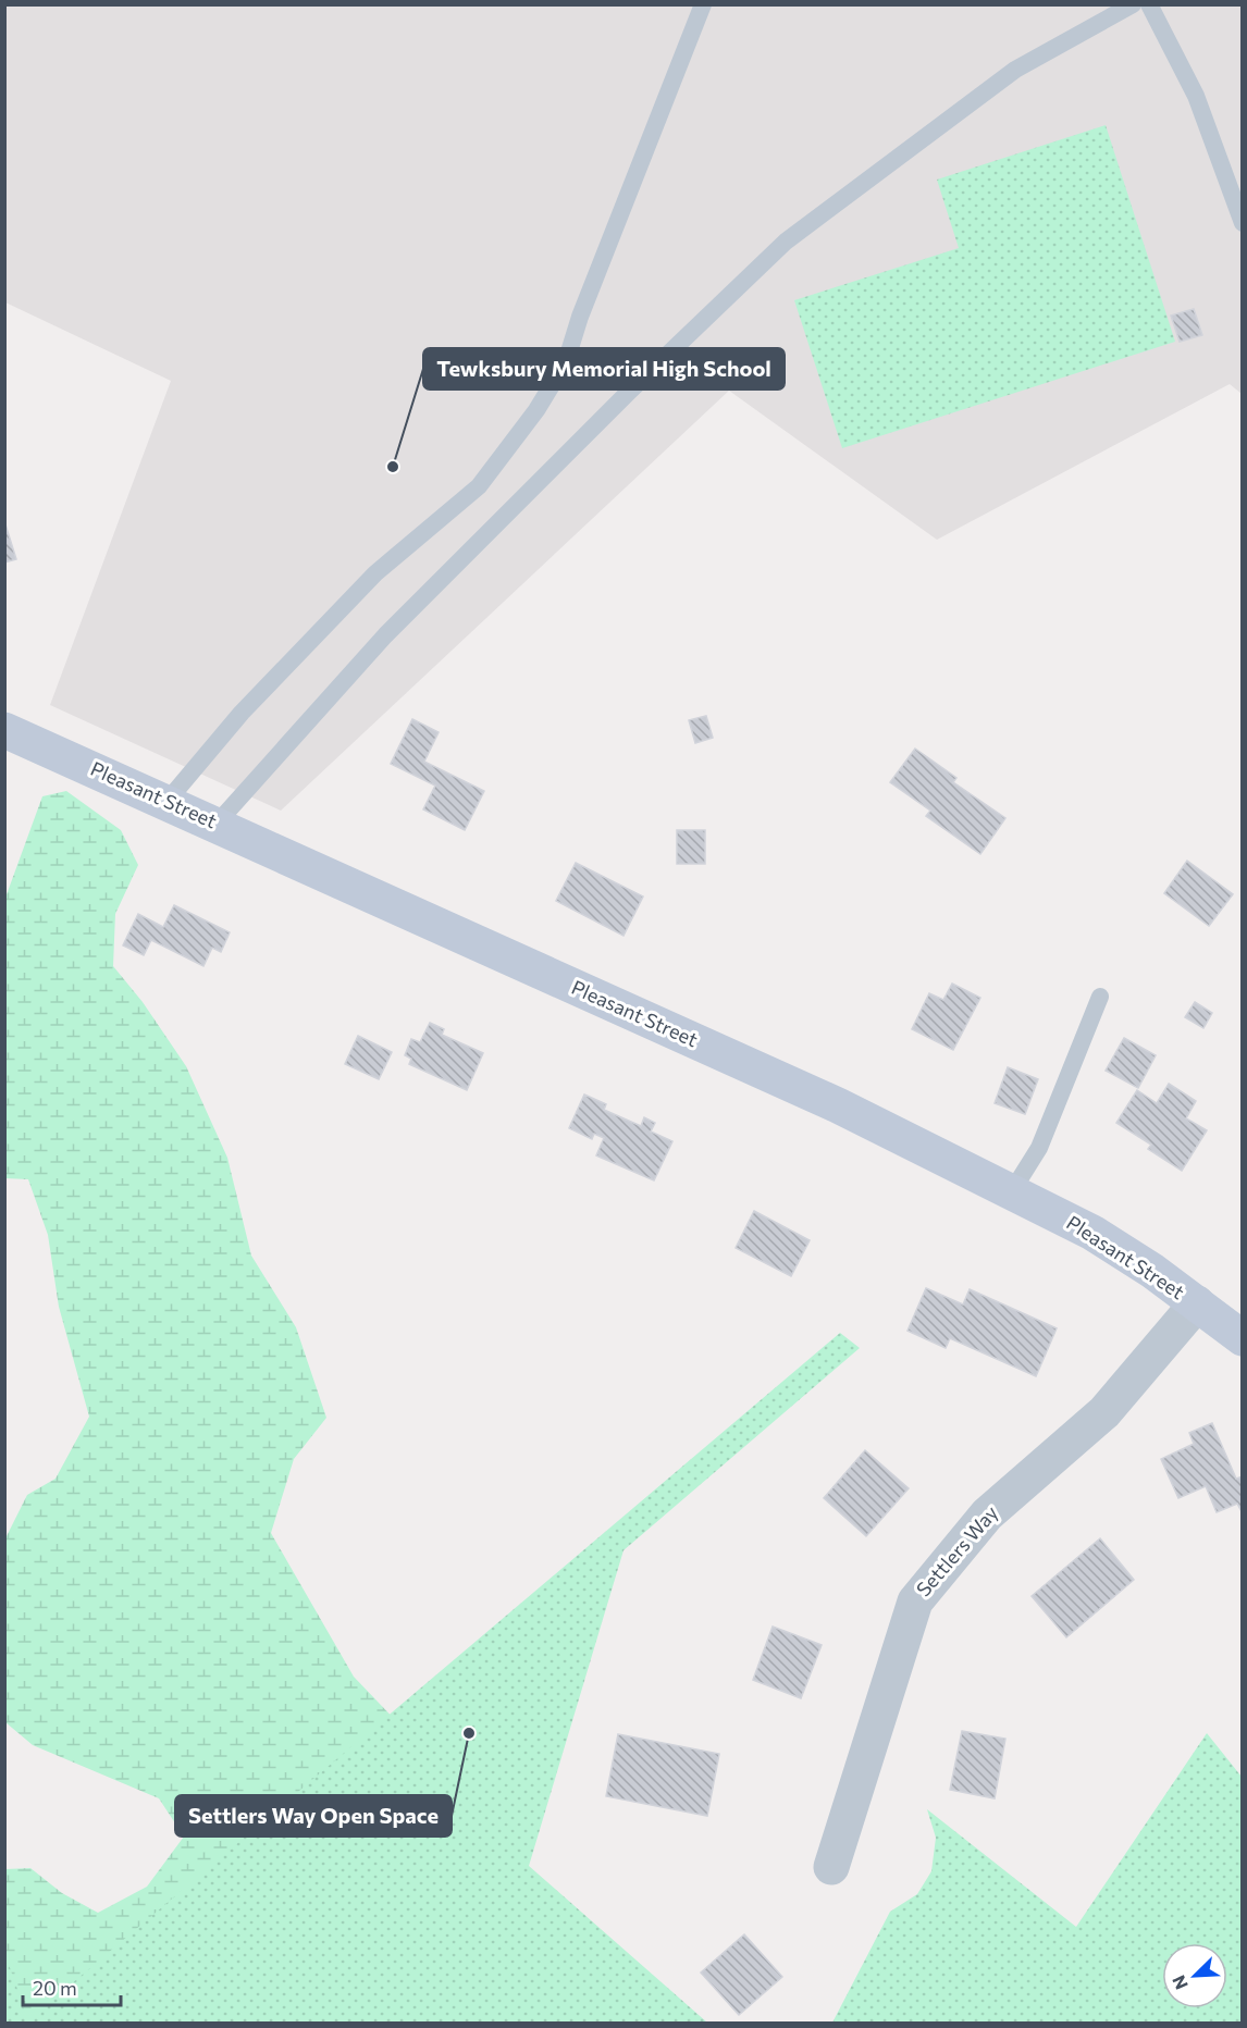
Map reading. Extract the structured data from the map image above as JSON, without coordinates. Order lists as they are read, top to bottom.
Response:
{
  "streets": {
    "main road": ["Pleasant Street"],
    "street": ["Settlers Way"]
  },
  "crossings": [
    ["Pleasant Street", "Settlers Way"]
  ],
  "places": ["Tewksbury Memorial High School", "Settlers Way Open Space"],
  "scale_bar": "20 m",
  "north": "bottom left"
}
